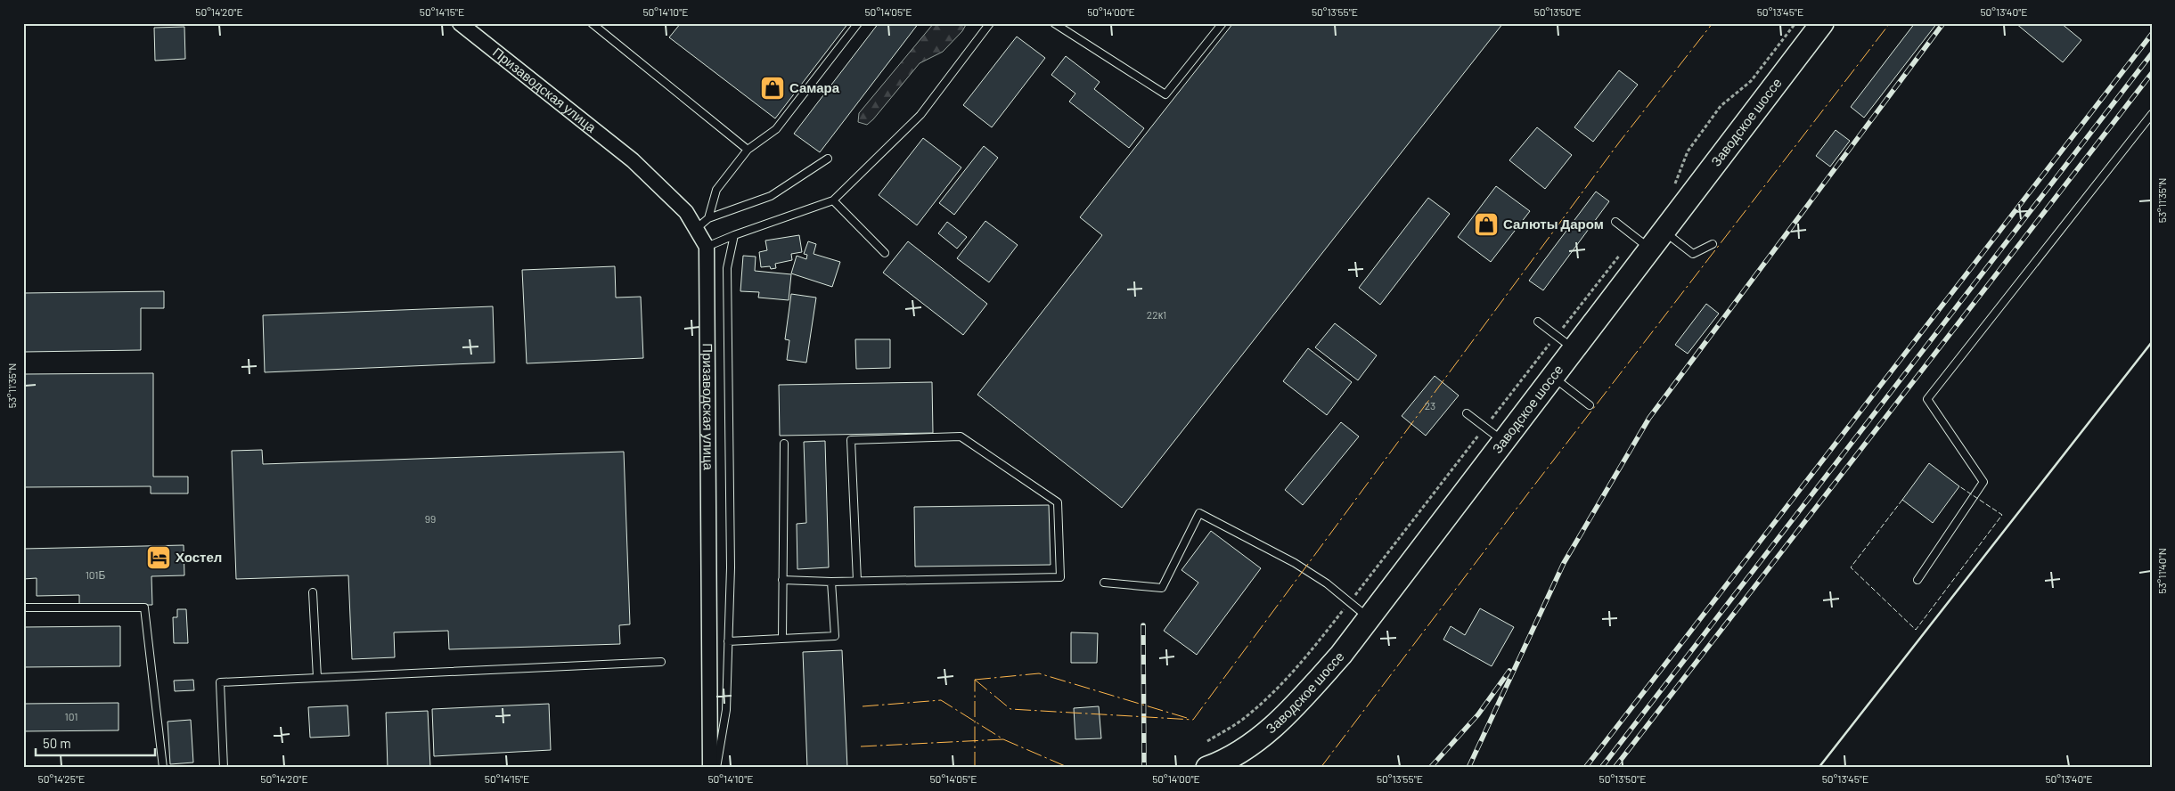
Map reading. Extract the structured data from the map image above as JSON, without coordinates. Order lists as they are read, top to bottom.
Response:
{
  "streets": {
    "main road": ["Заводское шоссе"],
    "street": ["Призаводская улица"]
  },
  "places": {
    "shop": ["Самара", "Салюты Даром"],
    "hotel": ["Хостел"]
  },
  "house_numbers": [
    "22к1",
    "23",
    "99",
    "101Б",
    "101"
  ],
  "scale_bar": "50 m",
  "coordinates": [
    "50°14'20\"E",
    "50°14'15\"E",
    "50°14'10\"E",
    "50°14'05\"E",
    "50°14'00\"E",
    "50°13'55\"E",
    "50°13'50\"E",
    "50°13'45\"E",
    "50°13'40\"E",
    "53°11'35\"N",
    "53°11'40\"N",
    "50°14'25\"E"
  ]
}
